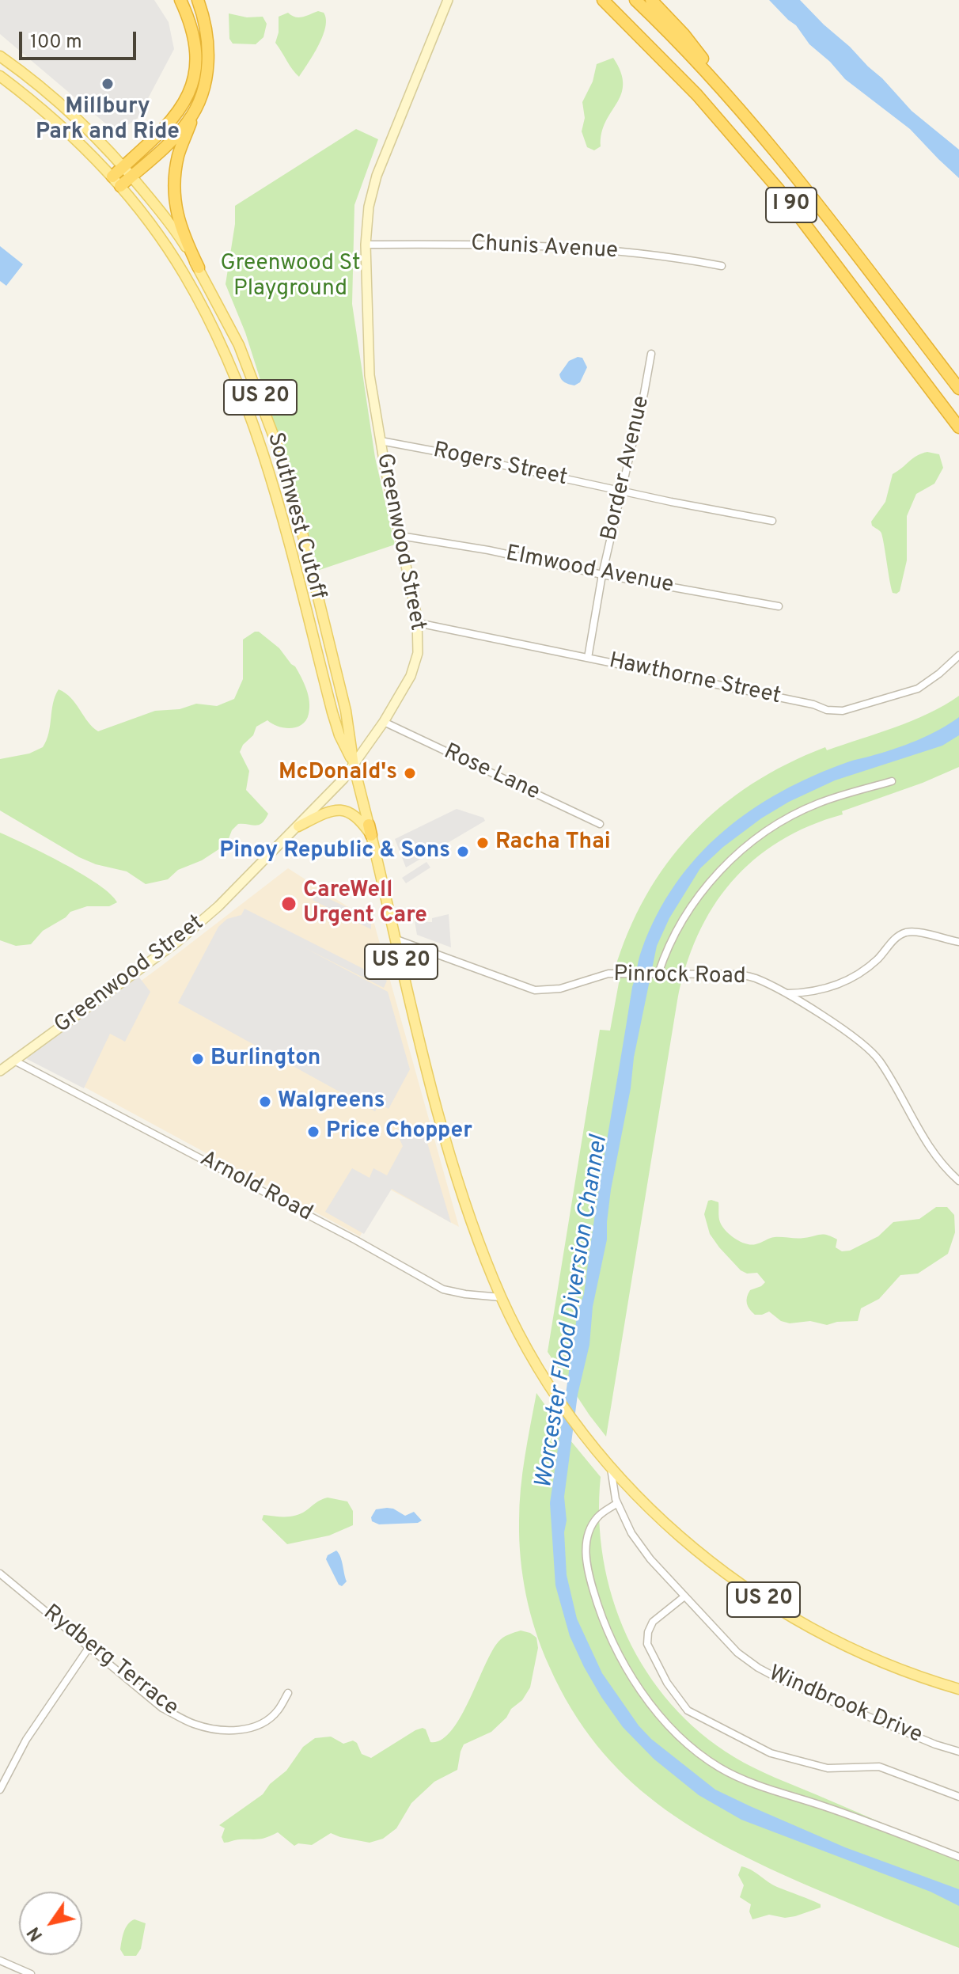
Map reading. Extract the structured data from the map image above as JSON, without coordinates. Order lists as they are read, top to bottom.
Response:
{
  "streets": {
    "highway": ["I 90"],
    "main road": ["US 20", "Southwest Cutoff"],
    "street": [
      "Chunis Avenue",
      "Rogers Street",
      "Border Avenue",
      "Greenwood Street",
      "Elmwood Avenue",
      "Hawthorne Street",
      "Rose Lane",
      "Pinrock Road",
      "Arnold Road",
      "Rydberg Terrace",
      "Windbrook Drive"
    ]
  },
  "crossings": [
    ["Chunis Avenue", "Greenwood Street"],
    ["US 20", "Southwest Cutoff"],
    ["US 20", "Arnold Road"],
    ["US 20", "Windbrook Drive"],
    ["Rogers Street", "Border Avenue"],
    ["Rogers Street", "Greenwood Street"],
    ["Border Avenue", "Elmwood Avenue"],
    ["Border Avenue", "Hawthorne Street"],
    ["Southwest Cutoff", "Greenwood Street"],
    ["Southwest Cutoff", "Pinrock Road"],
    ["Southwest Cutoff", "Arnold Road"],
    ["Greenwood Street", "Elmwood Avenue"],
    ["Greenwood Street", "Hawthorne Street"],
    ["Greenwood Street", "Rose Lane"],
    ["Greenwood Street", "Arnold Road"]
  ],
  "water": ["Worcester Flood Diversion Channel"],
  "parks": ["Greenwood St Playground"],
  "places": [
    "Millbury Park and Ride",
    "McDonald's",
    "Racha Thai",
    "Pinoy Republic & Sons",
    "CareWell Urgent Care",
    "Burlington",
    "Walgreens",
    "Price Chopper"
  ],
  "scale_bar": "100 m",
  "north": "bottom left"
}
